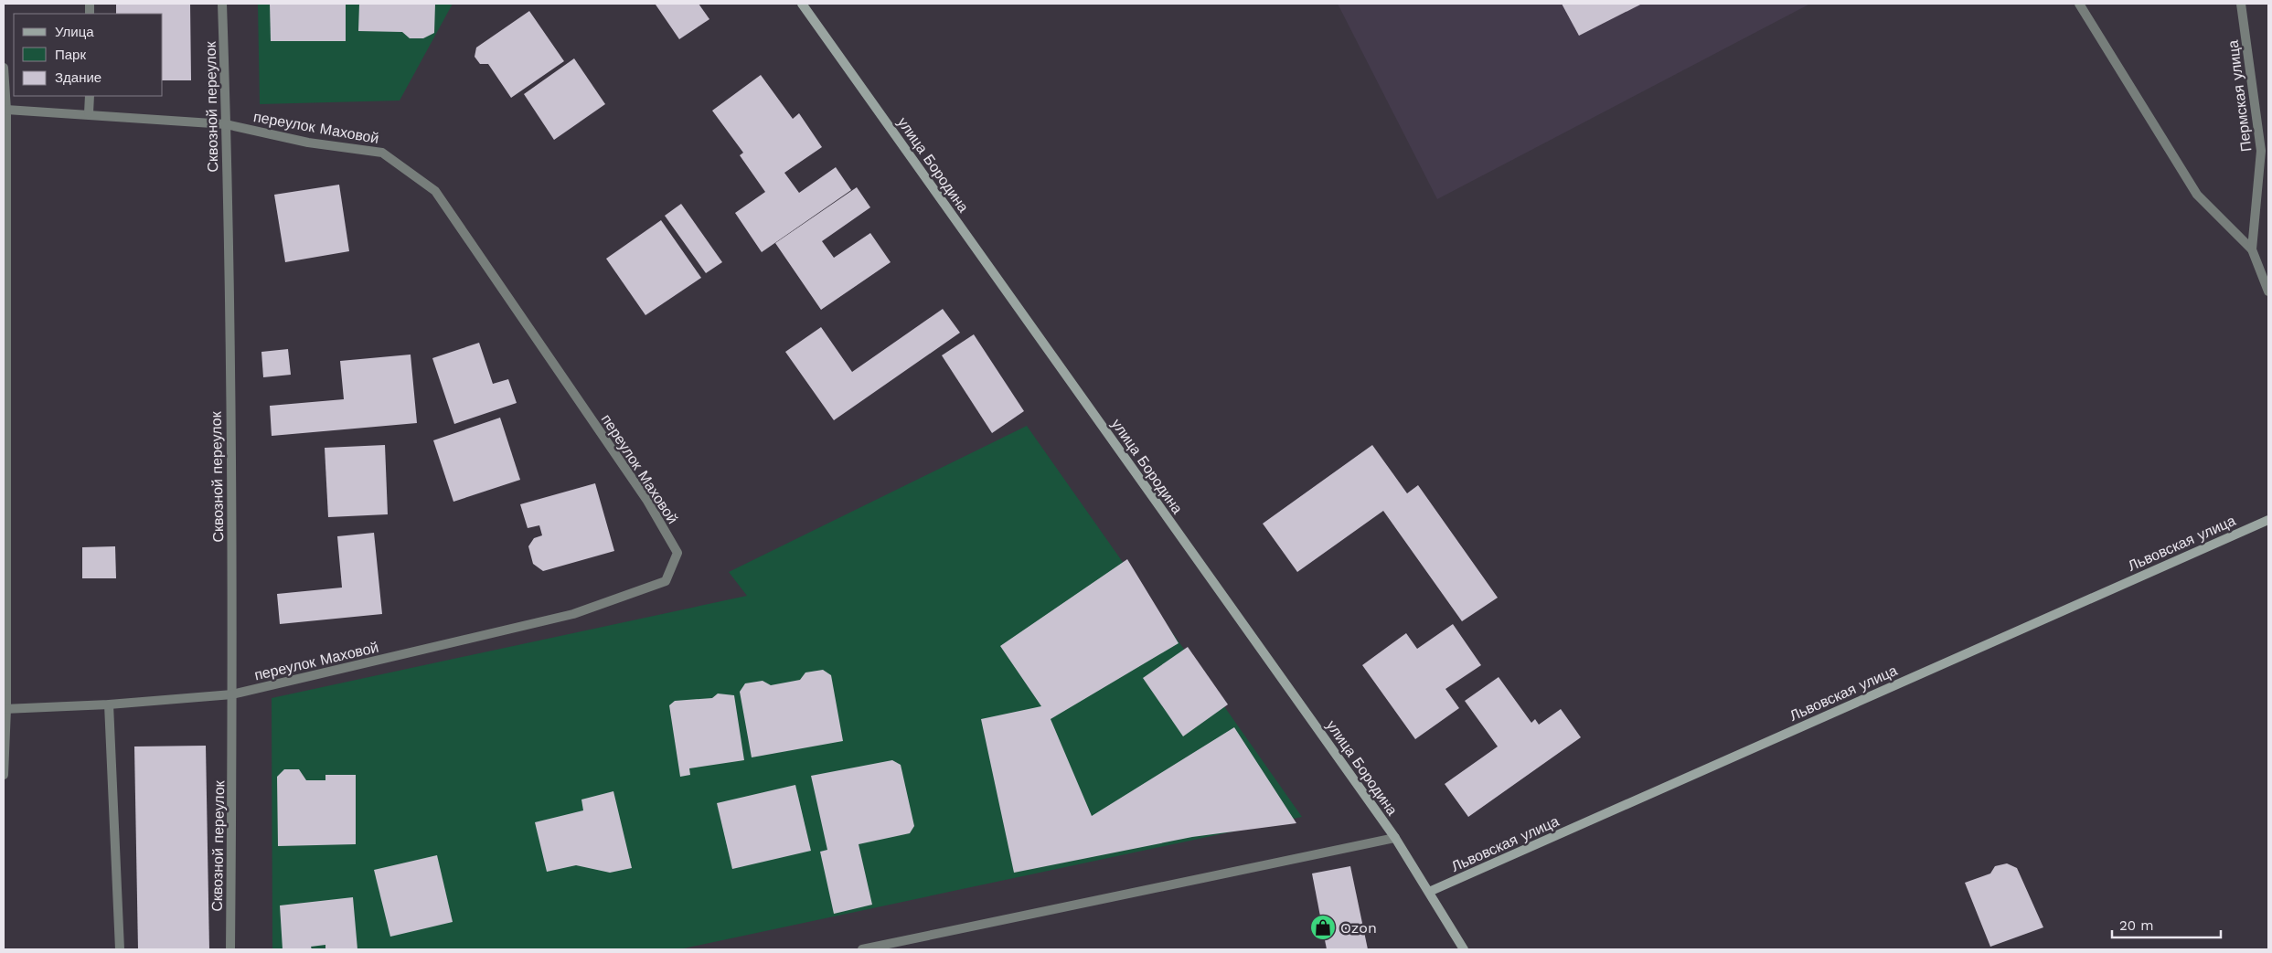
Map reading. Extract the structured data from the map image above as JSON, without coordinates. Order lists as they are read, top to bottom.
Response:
{
  "streets": {
    "street": [
      "Пермская улица",
      "Сквозной переулок",
      "переулок Маховой",
      "улица Бородина",
      "Львовская улица"
    ]
  },
  "crossings": [
    ["Сквозной переулок", "переулок Маховой"],
    ["улица Бородина", "Львовская улица"]
  ],
  "places": {
    "shop": ["Ozon"]
  },
  "legend": ["Улица", "Парк", "Здание"],
  "scale_bar": "20 m"
}
